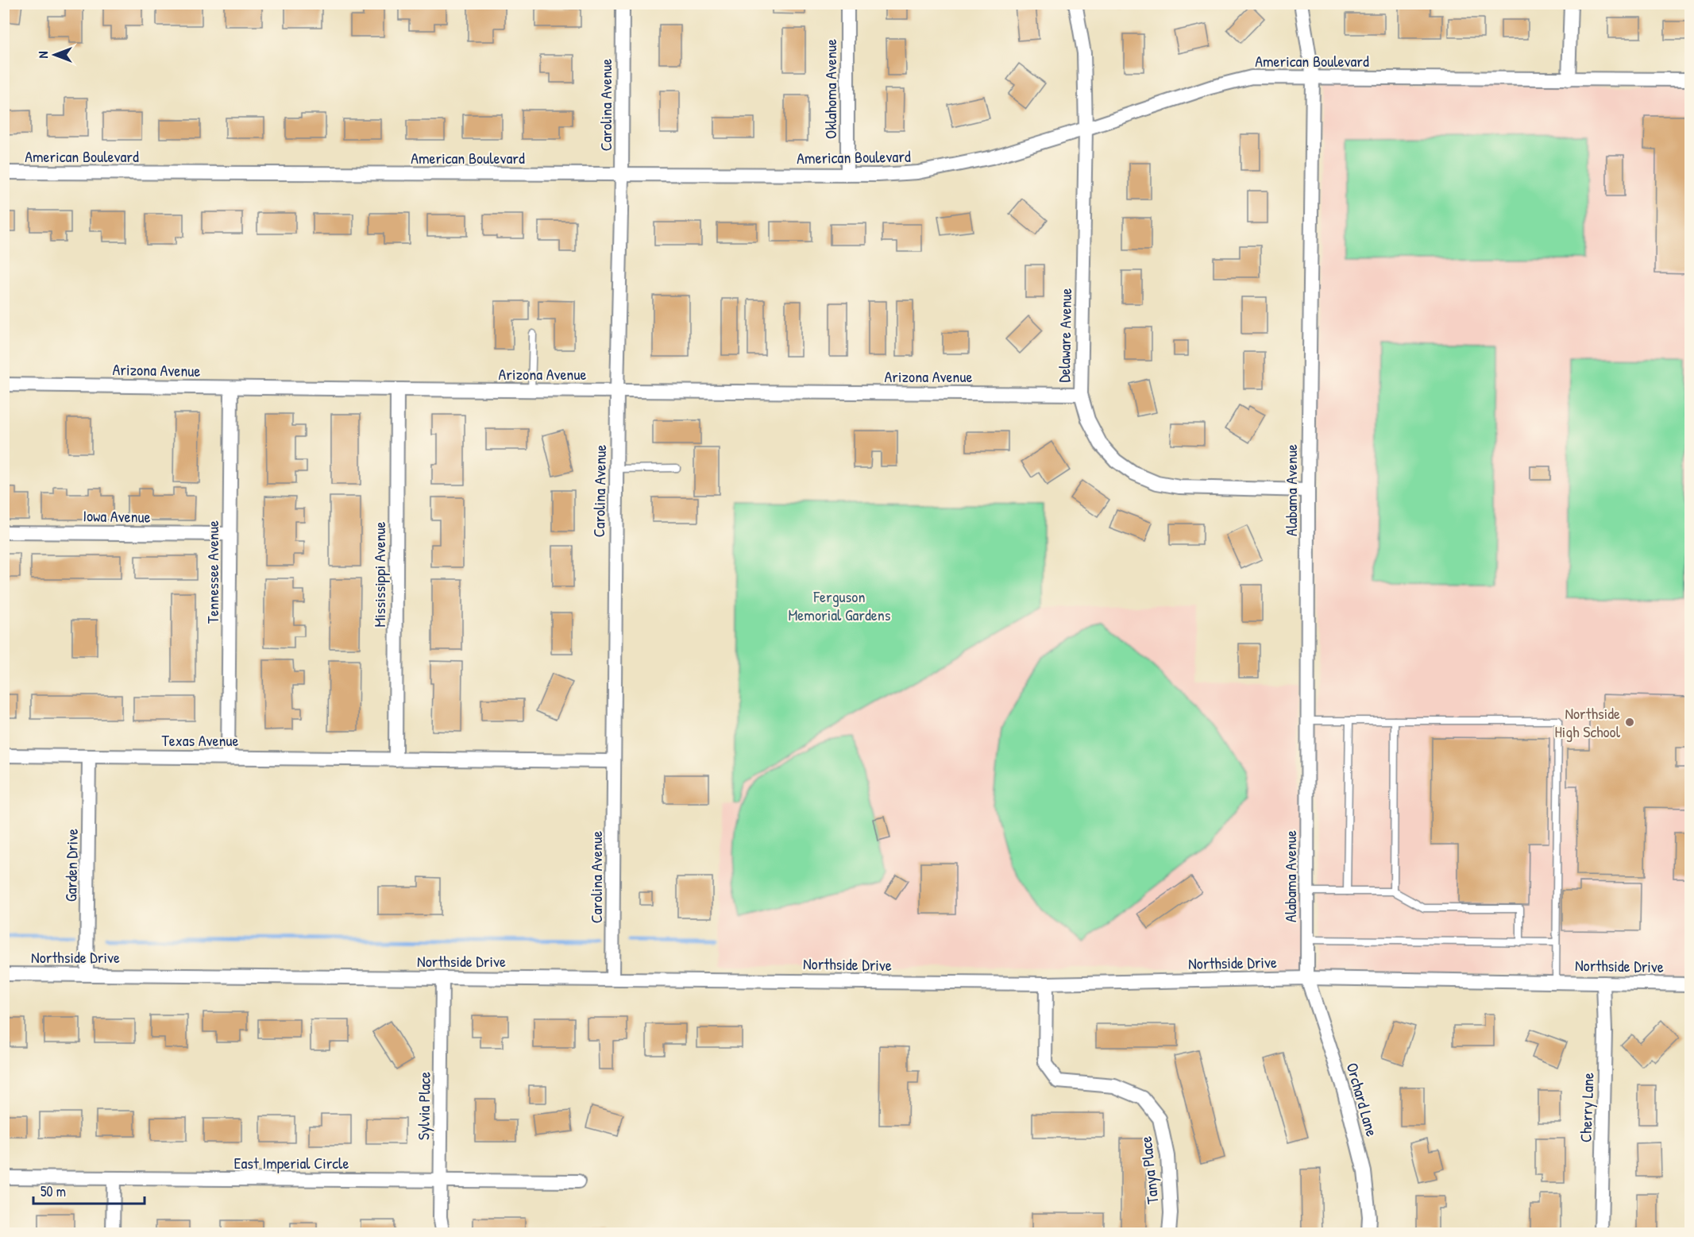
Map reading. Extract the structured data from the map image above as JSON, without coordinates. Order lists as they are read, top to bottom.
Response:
{
  "streets": {
    "street": [
      "American Boulevard",
      "Oklahoma Avenue",
      "Carolina Avenue",
      "Delaware Avenue",
      "Arizona Avenue",
      "Alabama Avenue",
      "Iowa Avenue",
      "Tennessee Avenue",
      "Mississippi Avenue",
      "Texas Avenue",
      "Garden Drive",
      "Northside Drive",
      "Orchard Lane",
      "Sylvia Place",
      "Cherry Lane",
      "East Imperial Circle",
      "Tanya Place"
    ]
  },
  "crossings": [
    ["American Boulevard", "Oklahoma Avenue"],
    ["American Boulevard", "Carolina Avenue"],
    ["American Boulevard", "Delaware Avenue"],
    ["American Boulevard", "Alabama Avenue"],
    ["Carolina Avenue", "Arizona Avenue"],
    ["Carolina Avenue", "Texas Avenue"],
    ["Carolina Avenue", "Northside Drive"],
    ["Delaware Avenue", "Arizona Avenue"],
    ["Delaware Avenue", "Alabama Avenue"],
    ["Arizona Avenue", "Tennessee Avenue"],
    ["Arizona Avenue", "Mississippi Avenue"],
    ["Alabama Avenue", "Northside Drive"],
    ["Alabama Avenue", "Orchard Lane"],
    ["Iowa Avenue", "Tennessee Avenue"],
    ["Tennessee Avenue", "Texas Avenue"],
    ["Mississippi Avenue", "Texas Avenue"],
    ["Texas Avenue", "Garden Drive"],
    ["Garden Drive", "Northside Drive"],
    ["Northside Drive", "Orchard Lane"],
    ["Northside Drive", "Sylvia Place"],
    ["Northside Drive", "Cherry Lane"],
    ["Northside Drive", "Tanya Place"],
    ["Sylvia Place", "East Imperial Circle"]
  ],
  "parks": ["Ferguson Memorial Gardens"],
  "places": ["Northside High School"],
  "scale_bar": "50 m",
  "north": "left"
}
